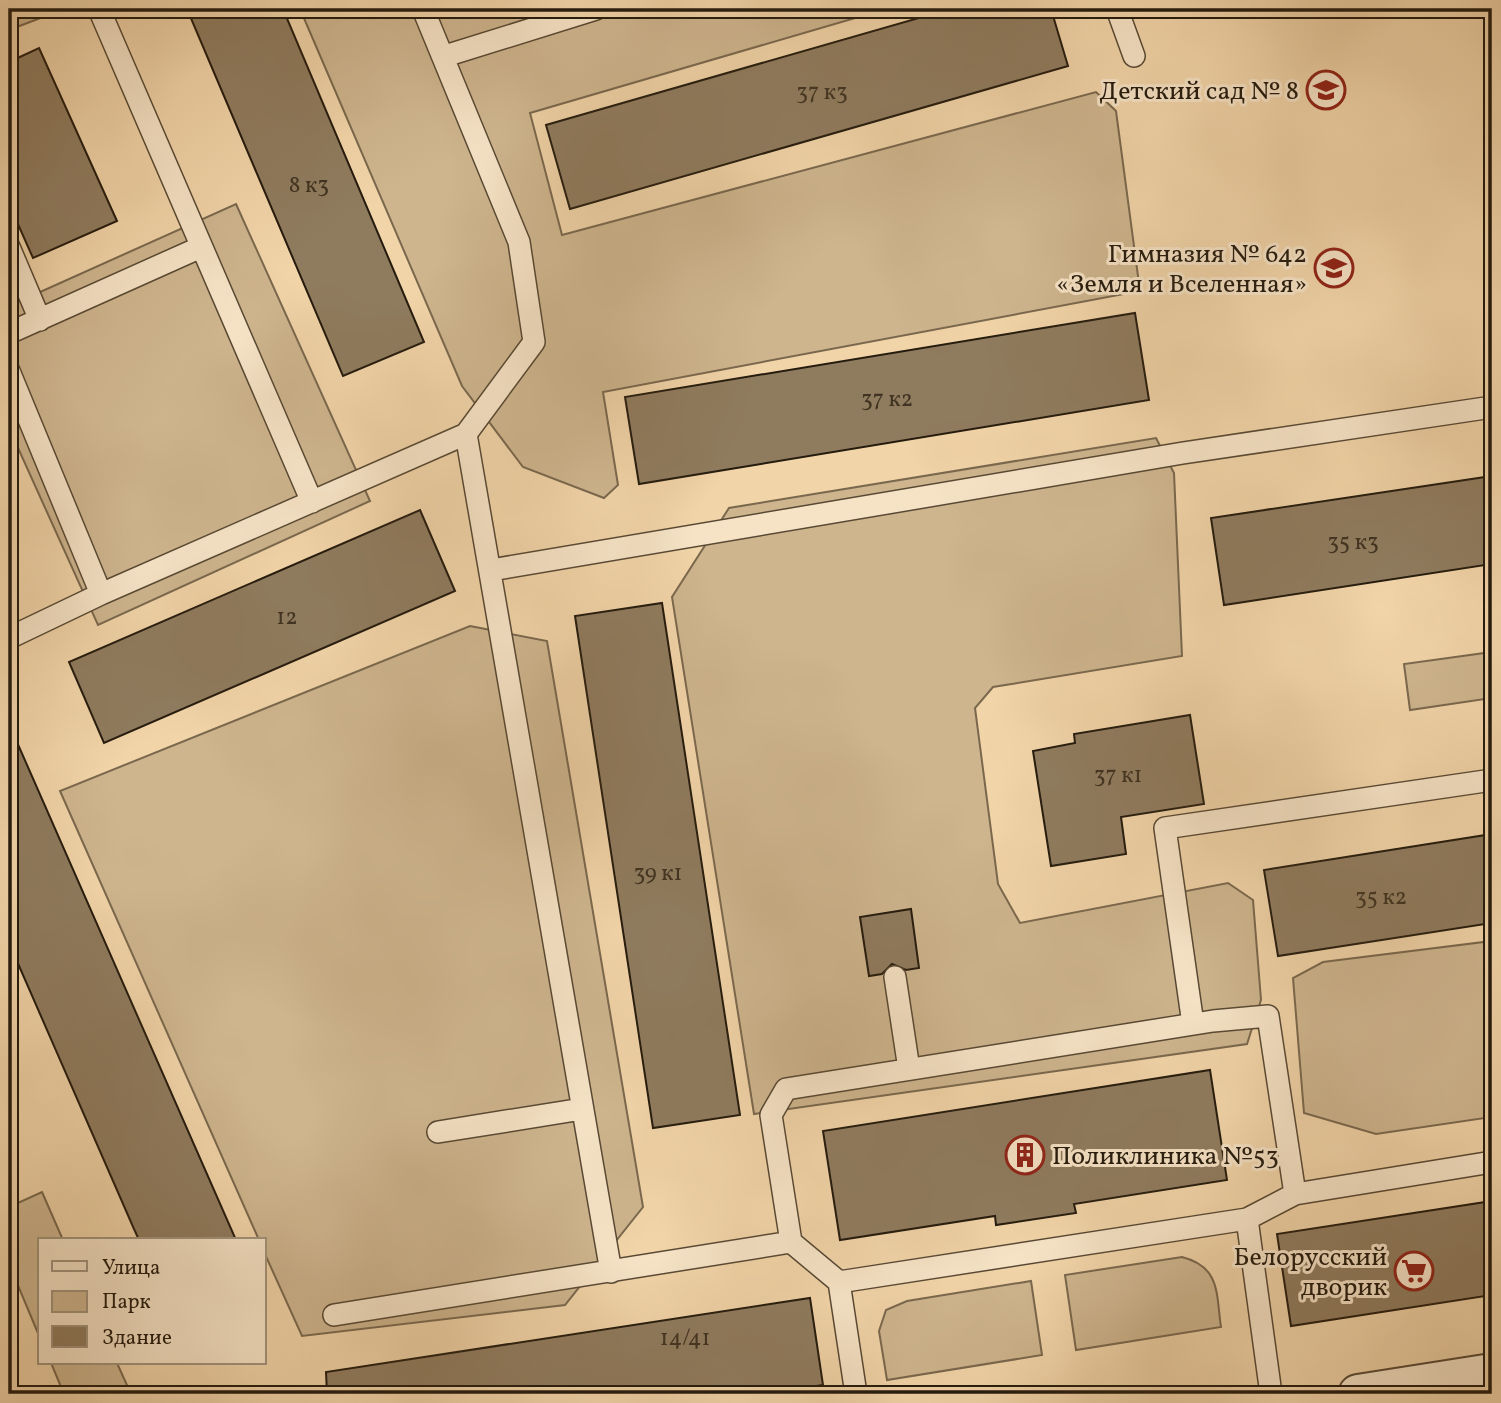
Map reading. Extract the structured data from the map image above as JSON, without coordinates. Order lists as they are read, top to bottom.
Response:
{
  "places": {
    "school or university": ["Детский сад № 8", "Гимназия № 642 «Земля и Вселенная»"],
    "building": ["Поликлиника №53"],
    "supermarket": ["Белорусский дворик"]
  },
  "house_numbers": [
    "37 к3",
    "8 к3",
    "37 к2",
    "35 к3",
    "12",
    "37 к1",
    "39 к1",
    "35 к2",
    "14/41"
  ],
  "legend": ["Улица", "Парк", "Здание"]
}
